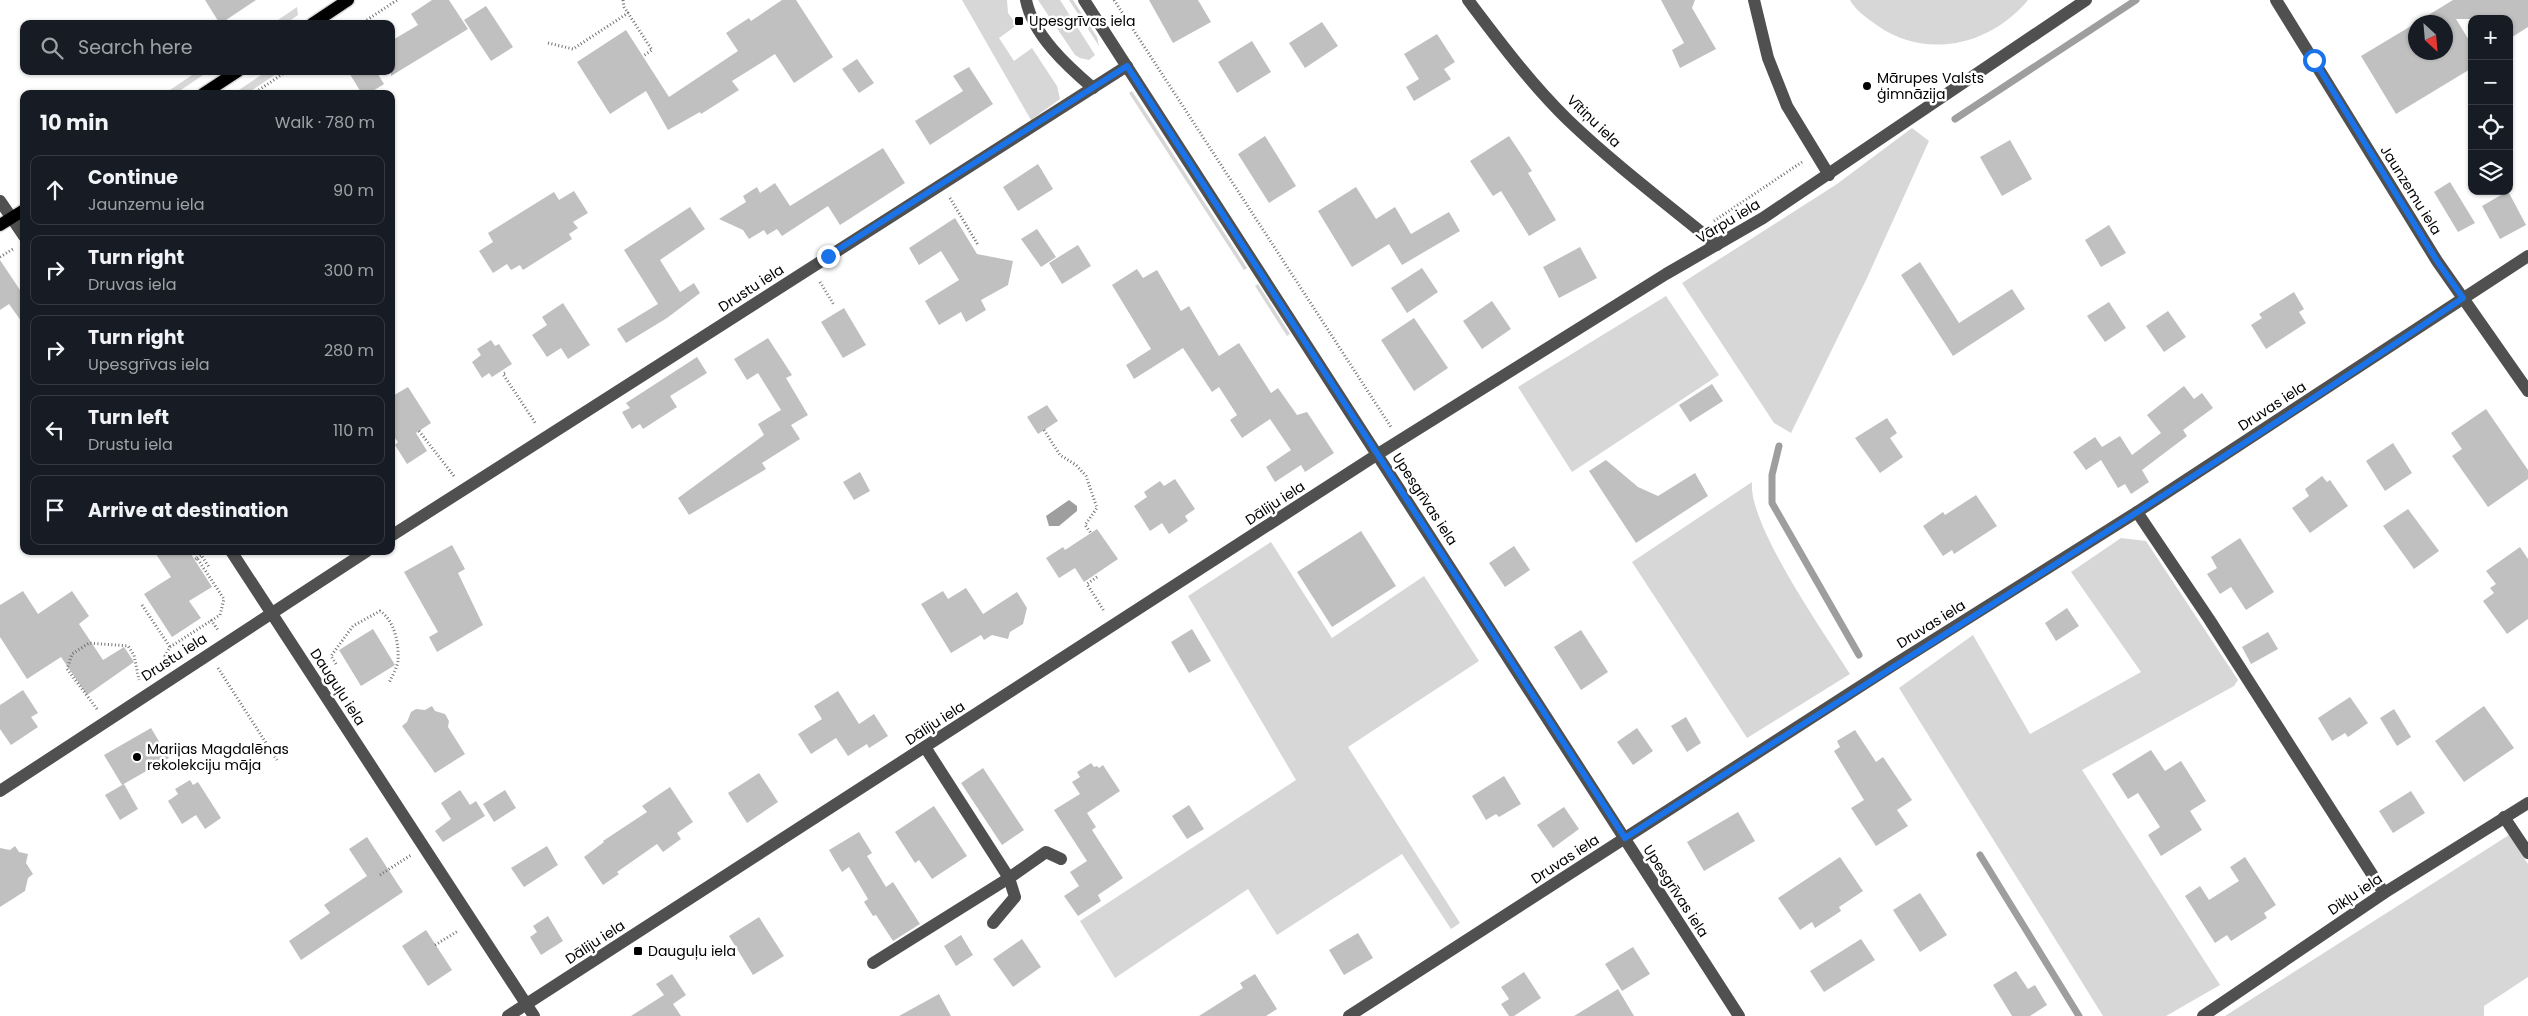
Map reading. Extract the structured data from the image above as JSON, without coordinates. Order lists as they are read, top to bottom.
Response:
{
  "streets": {
    "street": [
      "Vītiņu iela",
      "Jaunzemu iela",
      "Vārpu iela",
      "Drustu iela",
      "Druvas iela",
      "Upesgrīvas iela",
      "Dāliju iela",
      "Dauguļu iela",
      "Dikļu iela"
    ]
  },
  "crossings": [
    ["Vītiņu iela", "Vārpu iela"],
    ["Jaunzemu iela", "Druvas iela"],
    ["Vārpu iela", "Upesgrīvas iela"],
    ["Vārpu iela", "Dāliju iela"],
    ["Drustu iela", "Upesgrīvas iela"],
    ["Drustu iela", "Dauguļu iela"],
    ["Druvas iela", "Upesgrīvas iela"],
    ["Upesgrīvas iela", "Dāliju iela"],
    ["Dāliju iela", "Dauguļu iela"]
  ],
  "places": {
    "transit": ["Upesgrīvas iela", "Dauguļu iela"],
    "other": ["Mārupes Valsts ģimnāzija", "Marijas Magdalēnas rekolekciju māja"]
  },
  "north": "bottom right",
  "page": {
    "map_buttons": ["+", "−"],
    "search": "Search here",
    "heading": ["10 min", "Walk · 780 m"],
    "list": [
      ["Continue", "Jaunzemu iela", "90 m"],
      ["Turn right", "Druvas iela", "300 m"],
      ["Turn right", "Upesgrīvas iela", "280 m"],
      ["Turn left", "Drustu iela", "110 m"],
      "Arrive at destination"
    ]
  }
}
